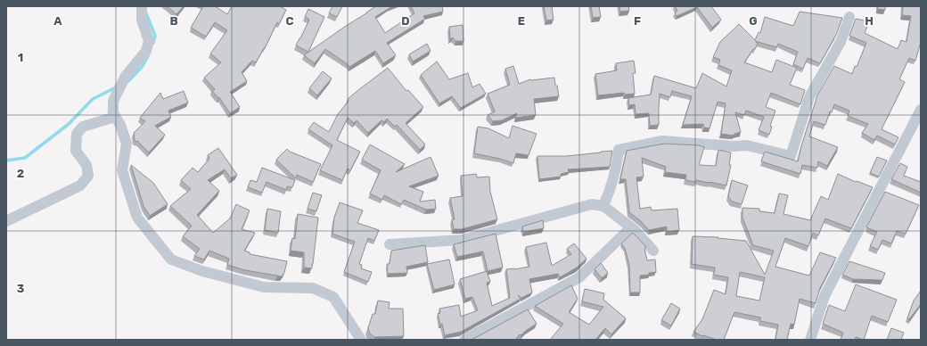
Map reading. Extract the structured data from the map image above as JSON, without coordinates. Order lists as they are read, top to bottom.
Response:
{
  "grid": {
    "columns": [
      "A",
      "B",
      "C",
      "D",
      "E",
      "F",
      "G",
      "H"
    ],
    "rows": ["1", "2", "3"]
  }
}
